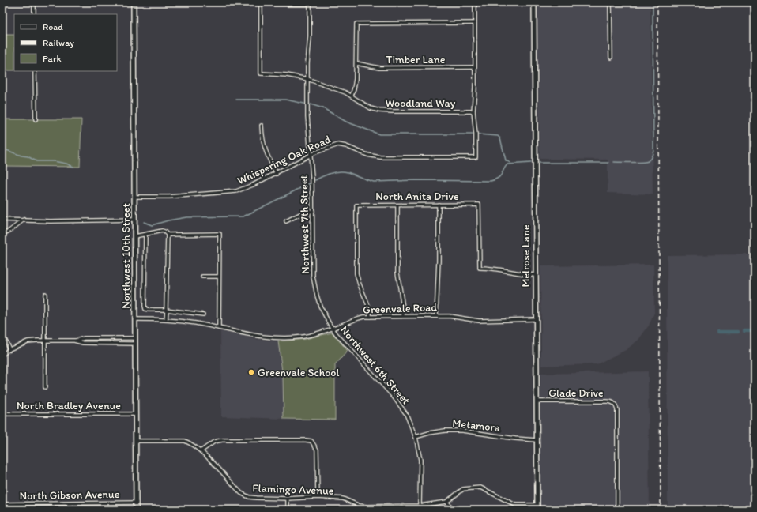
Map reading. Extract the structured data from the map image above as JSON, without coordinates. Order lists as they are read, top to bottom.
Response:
{
  "streets": {
    "main road": ["Northwest 10th Street", "Melrose Lane"],
    "street": [
      "Timber Lane",
      "Woodland Way",
      "Whispering Oak Road",
      "North Anita Drive",
      "Northwest 7th Street",
      "Greenvale Road",
      "Northwest 6th Street",
      "Glade Drive",
      "North Bradley Avenue",
      "Metamora",
      "Flamingo Avenue",
      "North Gibson Avenue"
    ]
  },
  "crossings": [
    ["Woodland Way", "Whispering Oak Road"],
    ["Woodland Way", "Northwest 7th Street"],
    ["Whispering Oak Road", "Northwest 7th Street"],
    ["Whispering Oak Road", "Northwest 10th Street"],
    ["North Anita Drive", "Melrose Lane"],
    ["North Anita Drive", "Greenvale Road"],
    ["Northwest 7th Street", "Greenvale Road"],
    ["Northwest 7th Street", "Northwest 6th Street"],
    ["Northwest 10th Street", "Greenvale Road"],
    ["Northwest 10th Street", "North Bradley Avenue"],
    ["Northwest 10th Street", "Flamingo Avenue"],
    ["Northwest 10th Street", "North Gibson Avenue"],
    ["Melrose Lane", "Greenvale Road"],
    ["Melrose Lane", "Glade Drive"],
    ["Melrose Lane", "Metamora"],
    ["Melrose Lane", "Flamingo Avenue"],
    ["Greenvale Road", "Northwest 6th Street"],
    ["Northwest 6th Street", "Metamora"],
    ["Northwest 6th Street", "Flamingo Avenue"]
  ],
  "places": ["Greenvale School"],
  "legend": ["Road", "Railway", "Park"]
}
